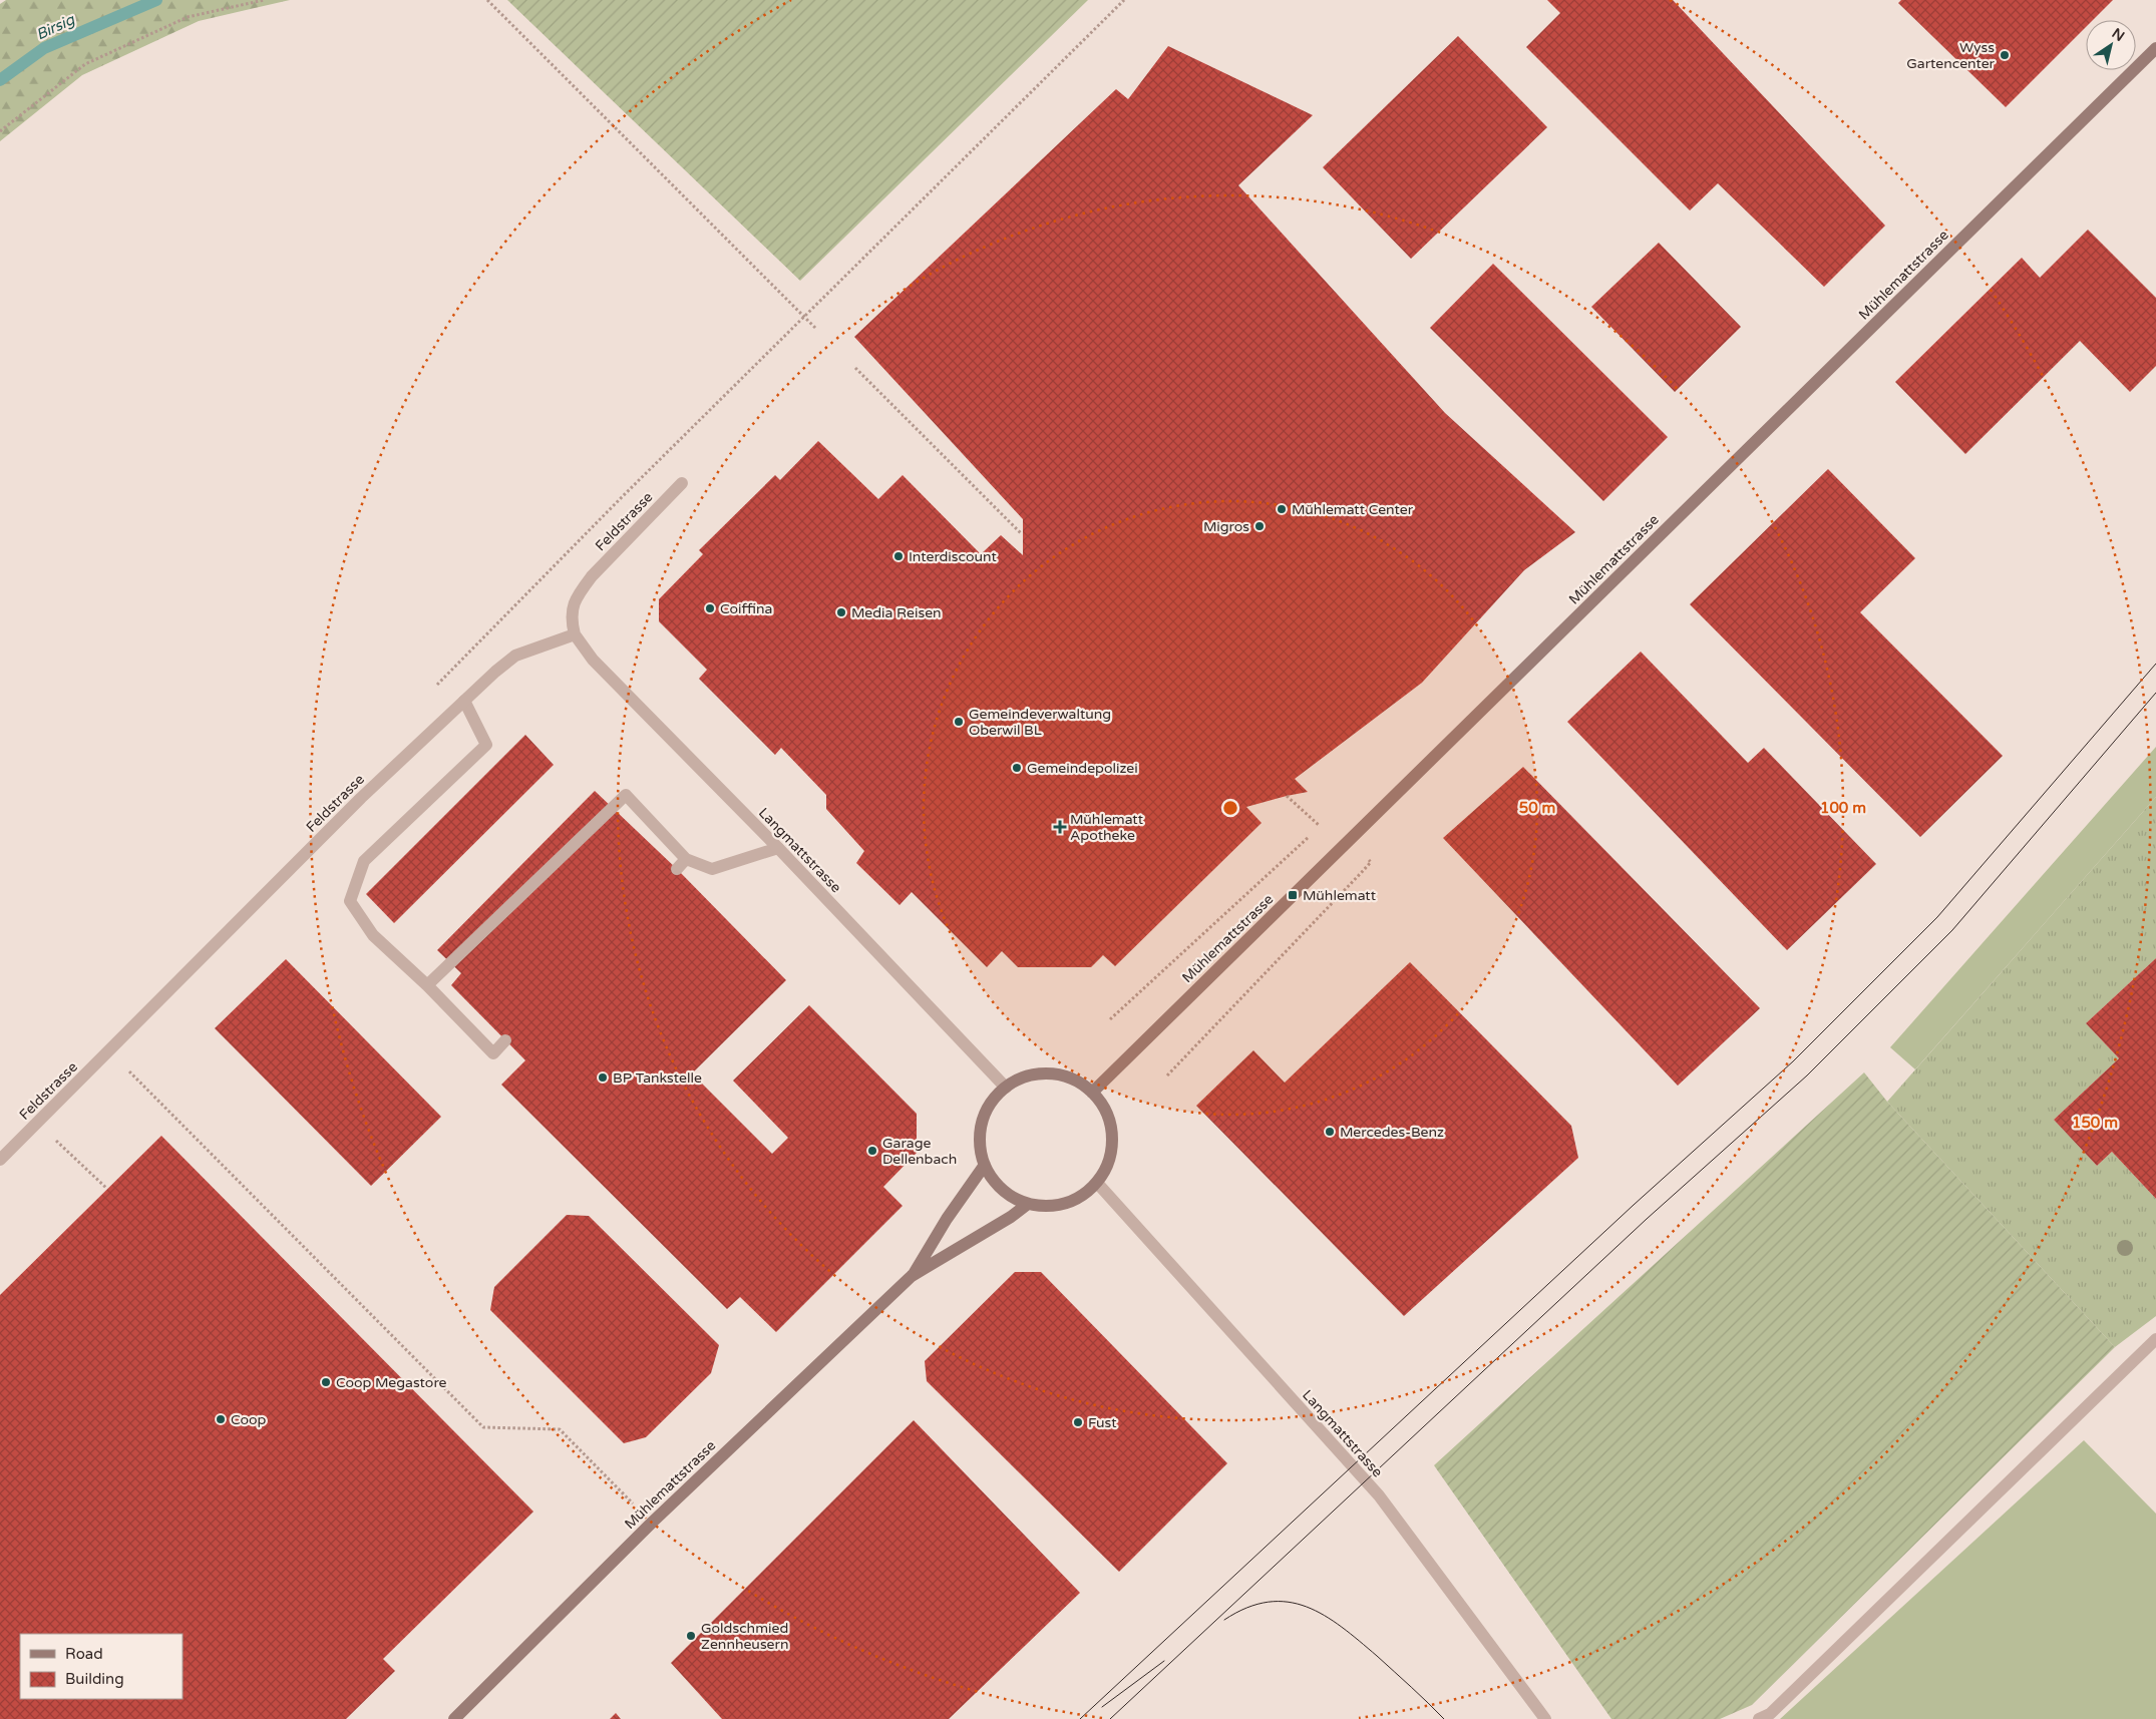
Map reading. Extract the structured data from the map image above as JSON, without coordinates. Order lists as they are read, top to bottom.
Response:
{
  "streets": {
    "main road": ["Mühlemattstrasse"],
    "street": ["Feldstrasse", "Langmattstrasse"]
  },
  "crossings": [
    ["Mühlemattstrasse", "Langmattstrasse"],
    ["Feldstrasse", "Langmattstrasse"]
  ],
  "water": ["Birsig"],
  "places": {
    "other": [
      "Wyss Gartencenter",
      "Mühlematt Center",
      "Migros",
      "Interdiscount",
      "Coiffina",
      "Media Reisen",
      "Gemeindeverwaltung Oberwil BL",
      "Gemeindepolizei",
      "BP Tankstelle",
      "Mercedes-Benz",
      "Garage Dellenbach",
      "Coop Megastore",
      "Coop",
      "Fust",
      "Goldschmied Zennheusern"
    ],
    "health": ["Mühlematt Apotheke"],
    "transit": ["Mühlematt"]
  },
  "legend": ["Road", "Building"],
  "north": "top right",
  "rings": ["50 m", "100 m", "150 m"]
}
